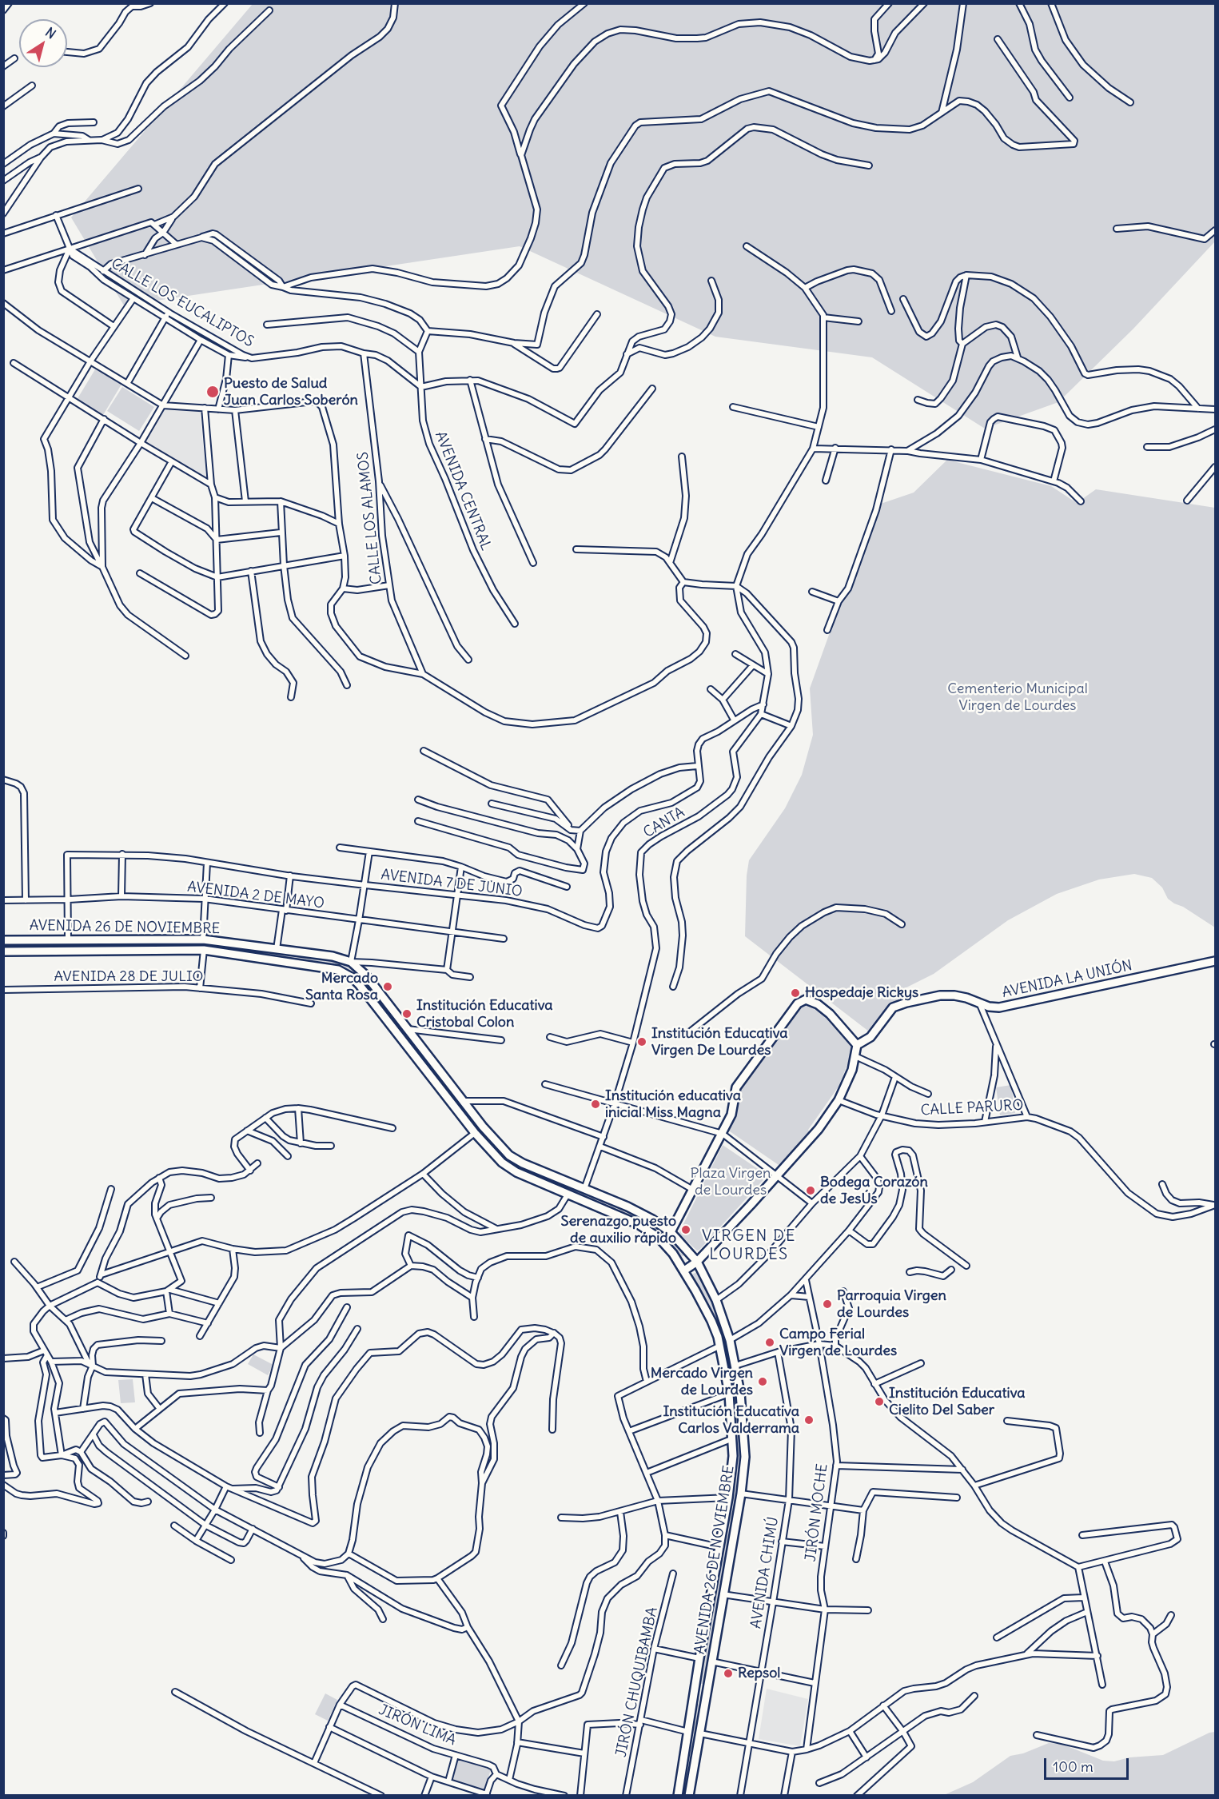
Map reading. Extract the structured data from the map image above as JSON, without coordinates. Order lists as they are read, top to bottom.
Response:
{
  "streets": {
    "main road": ["AVENIDA 26 DE NOVIEMBRE", "AVENIDA LA UNIÓN"],
    "street": [
      "CALLE LOS EUCALIPTOS",
      "AVENIDA CENTRAL",
      "CALLE LOS ALAMOS",
      "CANTA",
      "AVENIDA 7 DE JUNIO",
      "AVENIDA 2 DE MAYO",
      "AVENIDA 28 DE JULIO",
      "CALLE PARURO",
      "JIRÓN MOCHE",
      "AVENIDA CHIMÚ",
      "JIRÓN CHUQUIBAMBA",
      "JIRÓN LIMA"
    ]
  },
  "crossings": [
    ["CALLE LOS EUCALIPTOS", "AVENIDA CENTRAL"],
    ["CALLE LOS EUCALIPTOS", "CALLE LOS ALAMOS"],
    ["CANTA", "AVENIDA 7 DE JUNIO"],
    ["CANTA", "AVENIDA 26 DE NOVIEMBRE"],
    ["AVENIDA 7 DE JUNIO", "AVENIDA 2 DE MAYO"]
  ],
  "districts": ["VIRGEN DE LOURDES"],
  "parks": ["Cementerio Municipal Virgen de Lourdes", "Plaza Virgen de Lourdes"],
  "places": [
    "Puesto de Salud Juan Carlos Soberón",
    "Mercado Santa Rosa",
    "Hospedaje Rickys",
    "Institución Educativa Cristobal Colon",
    "Institución Educativa Virgen De Lourdes",
    "Institución educativa inicial Miss Magna",
    "Bodega Corazón de JesÚs",
    "Serenazgo puesto de auxilio rápido",
    "Parroquia Virgen de Lourdes",
    "Campo Ferial Virgen de Lourdes",
    "Mercado Virgen de Lourdes",
    "Institución Educativa Cielito Del Saber",
    "Institución Educativa Carlos Valderrama",
    "Repsol"
  ],
  "scale_bar": "100 m",
  "north": "top right"
}
